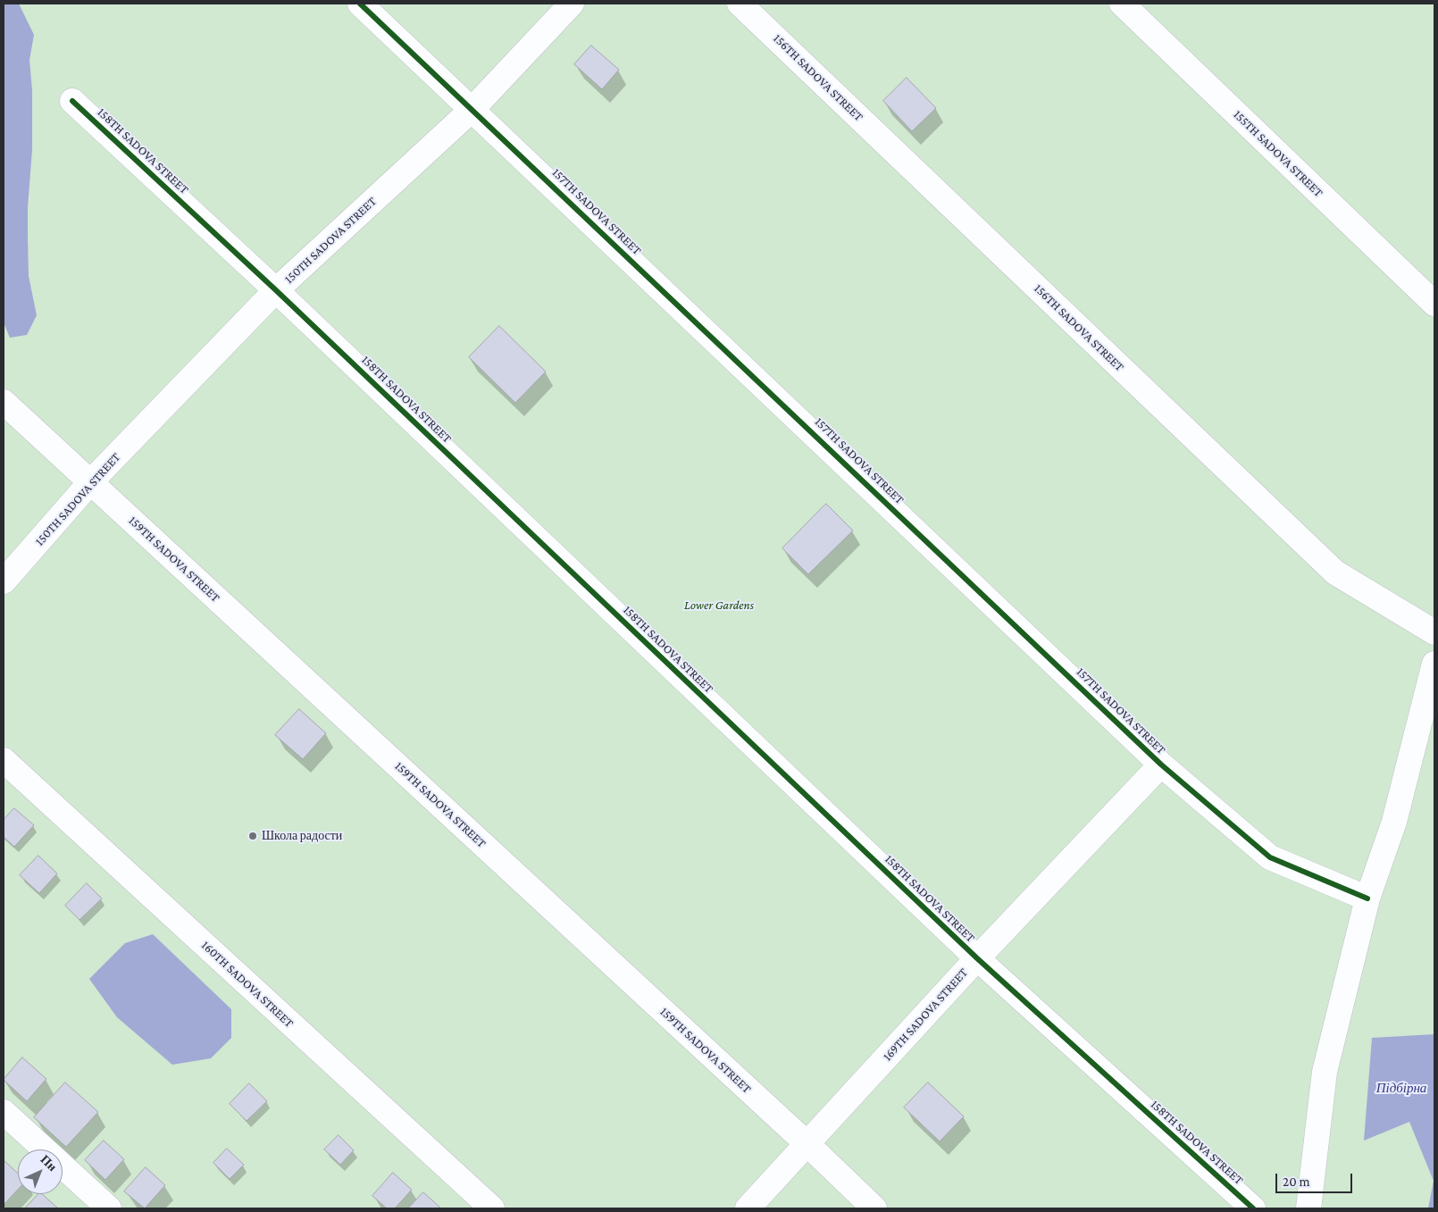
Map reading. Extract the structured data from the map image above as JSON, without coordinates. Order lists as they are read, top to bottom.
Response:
{
  "streets": {
    "street": [
      "156TH SADOVA STREET",
      "158TH SADOVA STREET",
      "155TH SADOVA STREET",
      "157TH SADOVA STREET",
      "150TH SADOVA STREET",
      "159TH SADOVA STREET",
      "160TH SADOVA STREET",
      "169TH SADOVA STREET"
    ]
  },
  "crossings": [
    ["158TH SADOVA STREET", "150TH SADOVA STREET"],
    ["158TH SADOVA STREET", "169TH SADOVA STREET"],
    ["157TH SADOVA STREET", "150TH SADOVA STREET"],
    ["157TH SADOVA STREET", "169TH SADOVA STREET"],
    ["150TH SADOVA STREET", "159TH SADOVA STREET"],
    ["159TH SADOVA STREET", "169TH SADOVA STREET"]
  ],
  "water": ["Підбірна"],
  "parks": ["Lower Gardens"],
  "places": ["Школа радости"],
  "scale_bar": "20 m",
  "north": "top right"
}
